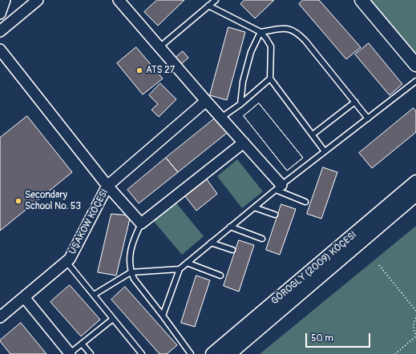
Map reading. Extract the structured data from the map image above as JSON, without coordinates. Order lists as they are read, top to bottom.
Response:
{
  "streets": {
    "street": ["UŞAKOW KÖÇESI", "GÖROGLY (2009) KÖÇESI"]
  },
  "places": ["ATS 27", "Secondary School No. 53"],
  "scale_bar": "50 m"
}
